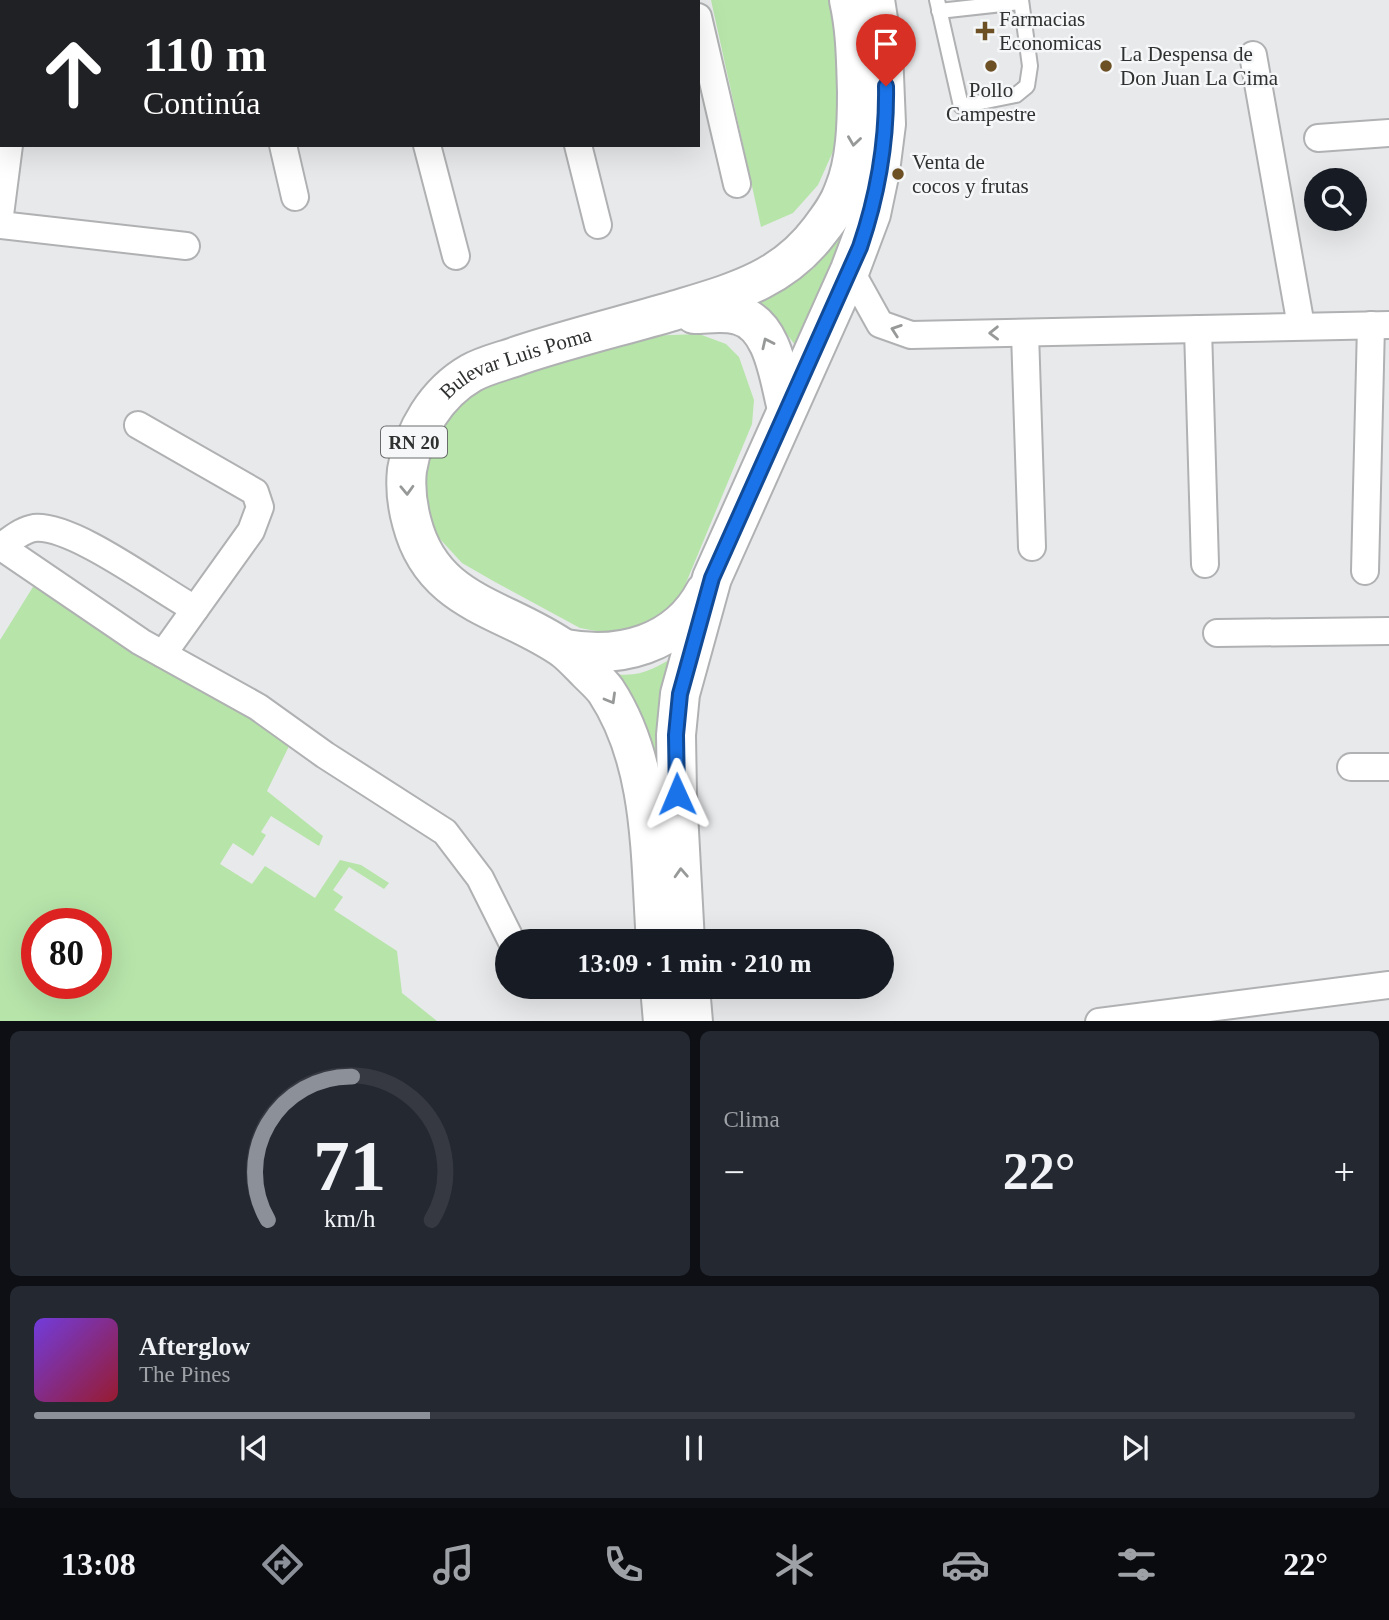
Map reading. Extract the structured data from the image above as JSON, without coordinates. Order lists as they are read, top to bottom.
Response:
{
  "streets": {
    "highway": ["Bulevar Luis Poma", "RN 20"]
  },
  "crossings": [
    ["Bulevar Luis Poma", "RN 20"]
  ],
  "places": {
    "health": ["Farmacias Economicas"],
    "other": ["Pollo Campestre", "La Despensa de Don Juan La Cima", "Venta de cocos y frutas"]
  },
  "page": {
    "turn": ["110 m", "Continúa"],
    "limit": "80",
    "trip": "13:09 · 1 min · 210 m",
    "tile": "Clima",
    "heat": ["−", "22°", "+"],
    "song": ["Afterglow", "The Pines"],
    "tabs": ["13:08", "22°"],
    "gauge": ["71", "km/h"]
  }
}
